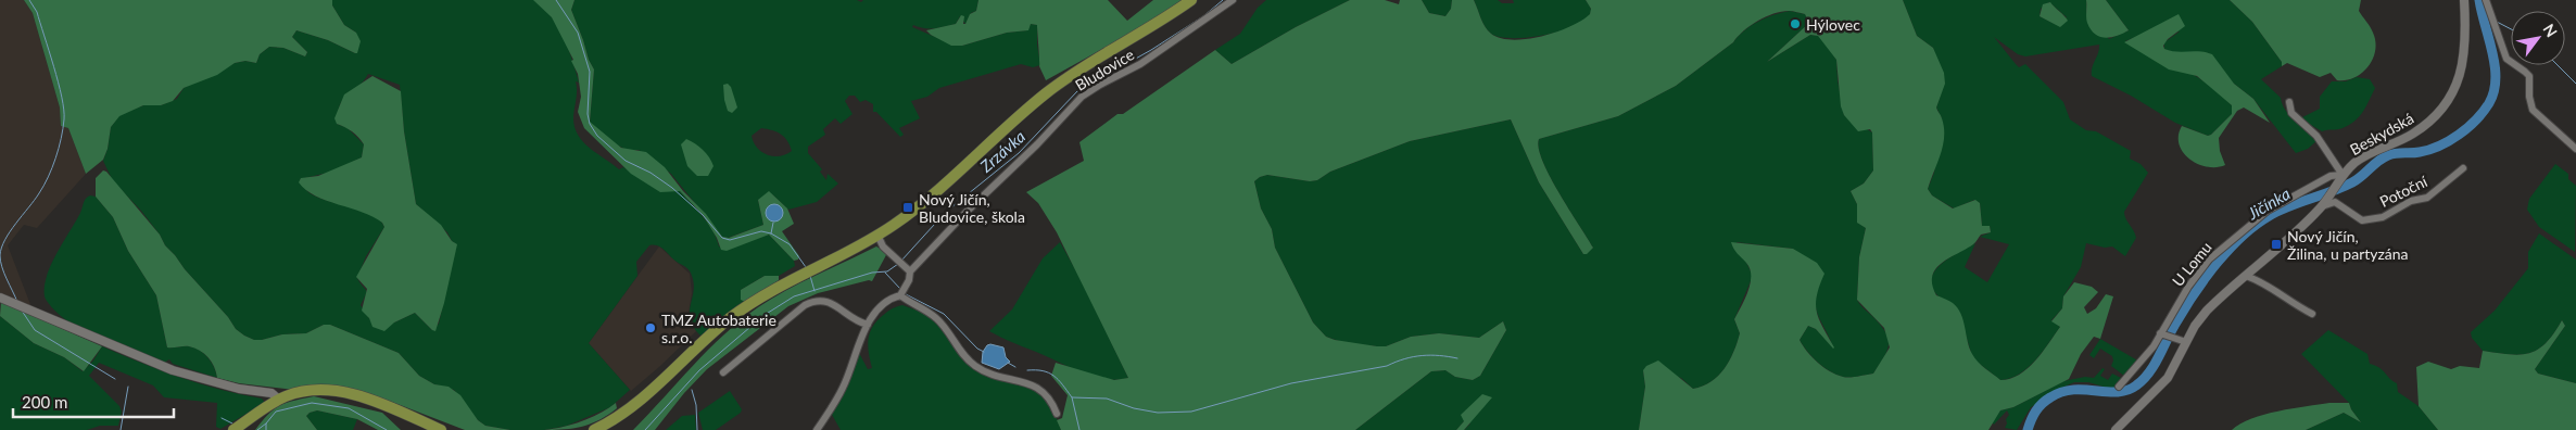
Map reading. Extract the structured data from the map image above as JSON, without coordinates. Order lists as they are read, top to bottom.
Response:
{
  "streets": {
    "street": [
      "Bludovice",
      "Beskydská",
      "Potoční",
      "U Lomu"
    ]
  },
  "crossings": [
    ["Beskydská", "U Lomu"]
  ],
  "water": ["Zrzávka", "Jičínka"],
  "places": {
    "other": ["Hýlovec", "TMZ Autobaterie s.r.o."],
    "transit": ["Nový Jičín, Bludovice, škola", "Nový Jičín, Žilina, u partyzána"]
  },
  "scale_bar": "200 m",
  "north": "top right"
}
